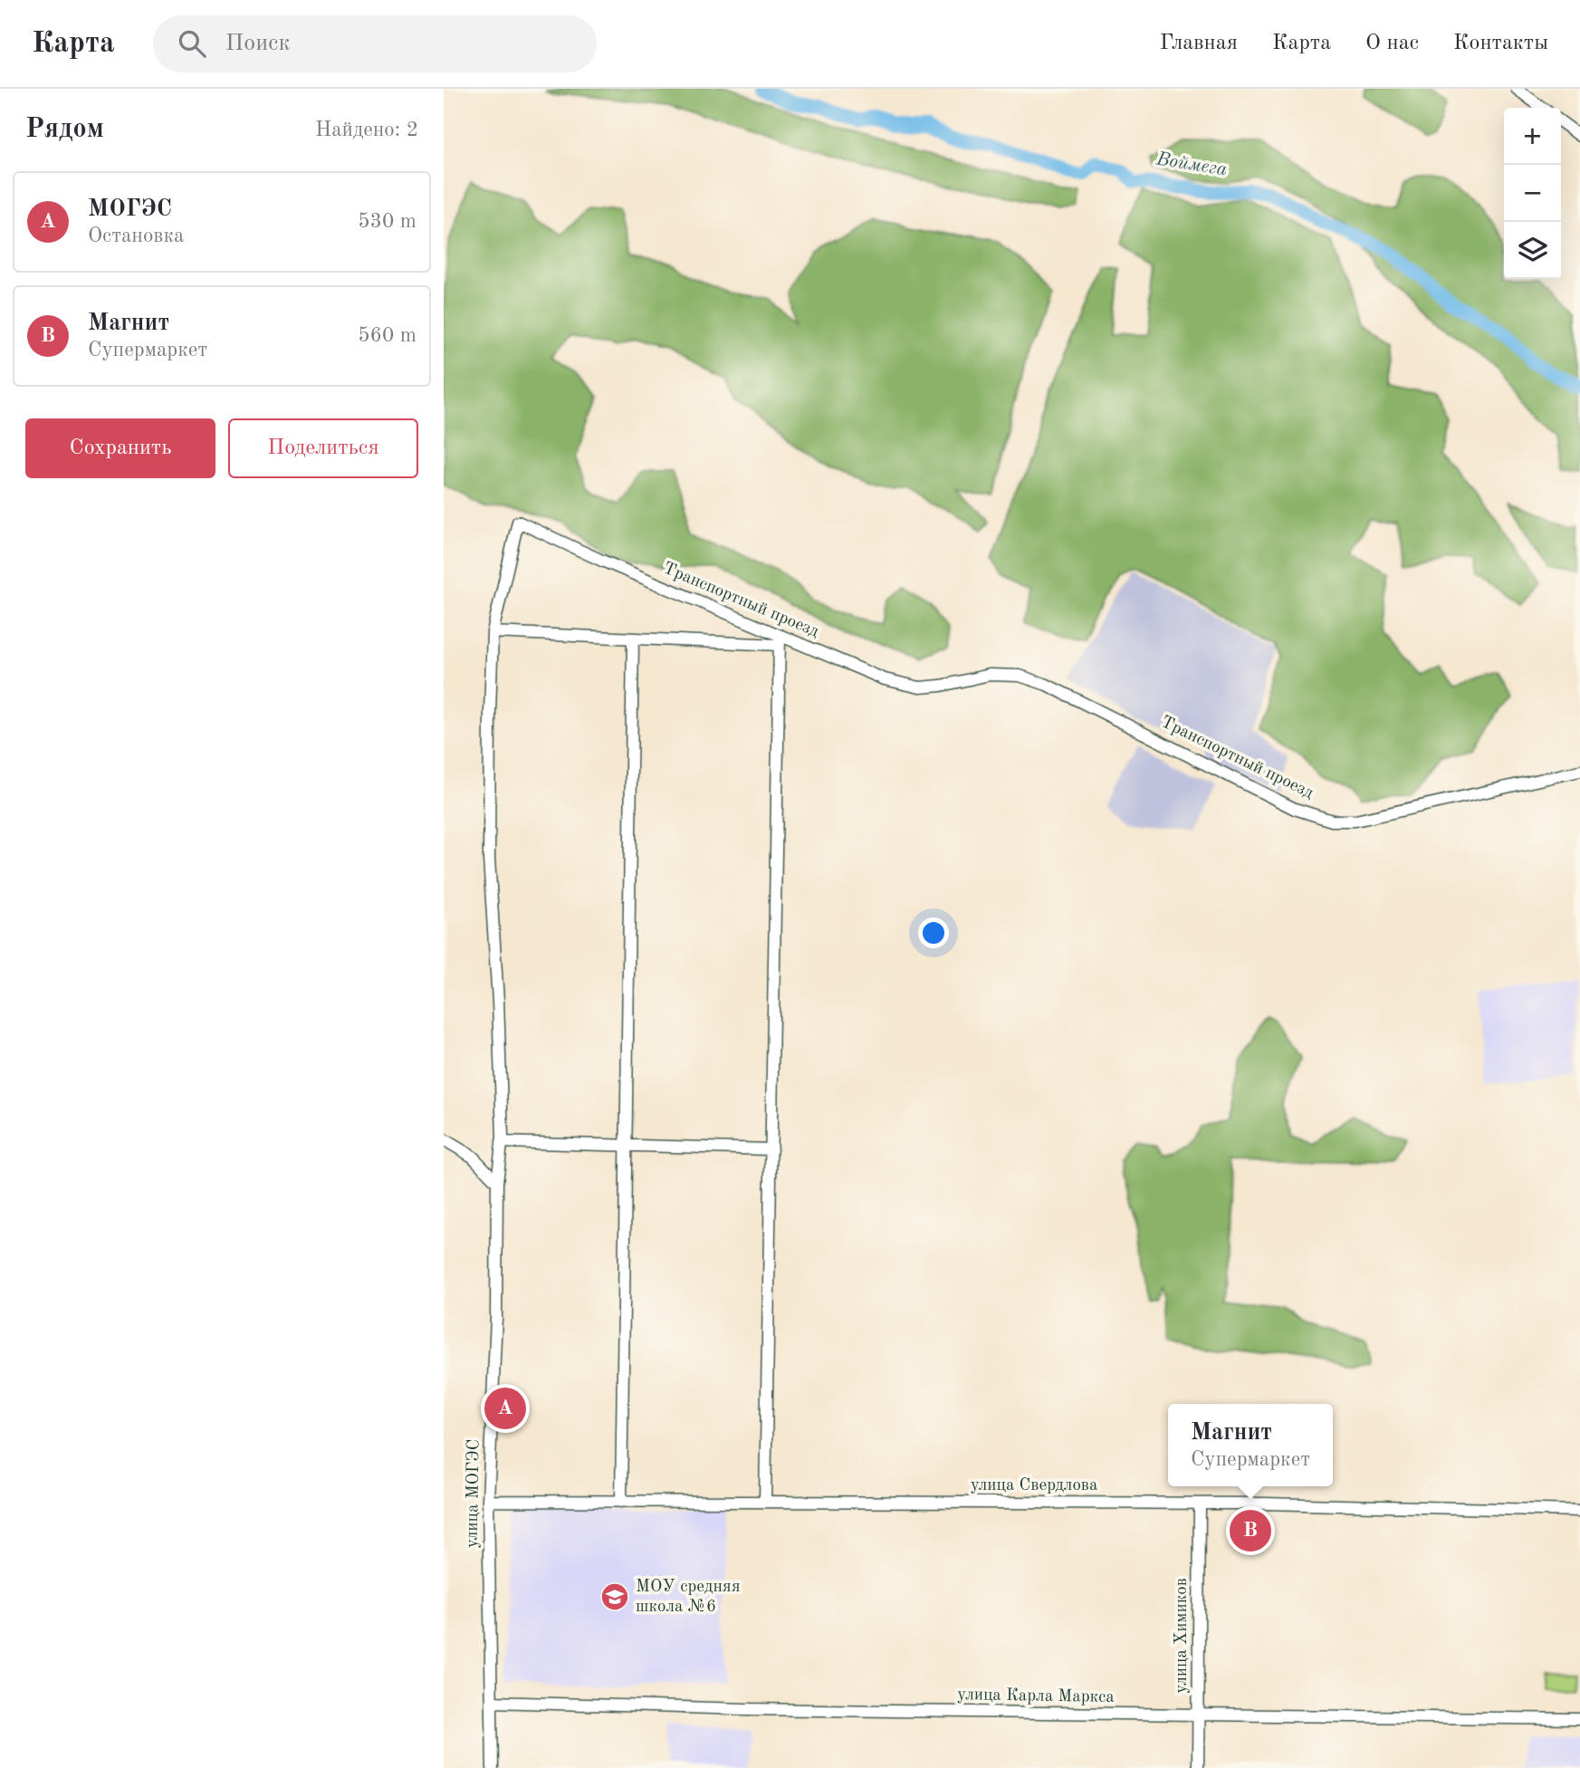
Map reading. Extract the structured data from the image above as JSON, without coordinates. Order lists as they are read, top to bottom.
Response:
{
  "streets": {
    "street": [
      "Транспортный проезд",
      "улица Свердлова",
      "улица МОГЭС",
      "улица Химиков",
      "улица Карла Маркса"
    ]
  },
  "crossings": [
    ["Транспортный проезд", "улица МОГЭС"],
    ["улица Свердлова", "улица МОГЭС"],
    ["улица Свердлова", "улица Химиков"],
    ["улица МОГЭС", "улица Карла Маркса"],
    ["улица Химиков", "улица Карла Маркса"]
  ],
  "water": ["Воймега"],
  "places": {
    "school or university": ["МОУ средняя школа №6"]
  },
  "page": {
    "header": "Карта",
    "search": "Поиск",
    "nav": [
      "Главная",
      "Карта",
      "О нас",
      "Контакты"
    ],
    "heading": ["Рядом", "Найдено: 2"],
    "map_buttons": ["+", "−"],
    "list": [
      {
        "mark": "A",
        "name": "МОГЭС",
        "note": "Остановка",
        "value": "530 m"
      },
      {
        "mark": "B",
        "name": "Магнит",
        "note": "Супермаркет",
        "value": "560 m"
      }
    ],
    "buttons": ["Сохранить", "Поделиться"],
    "pins": ["A", "B"],
    "popup": ["Магнит", "Супермаркет"]
  }
}
